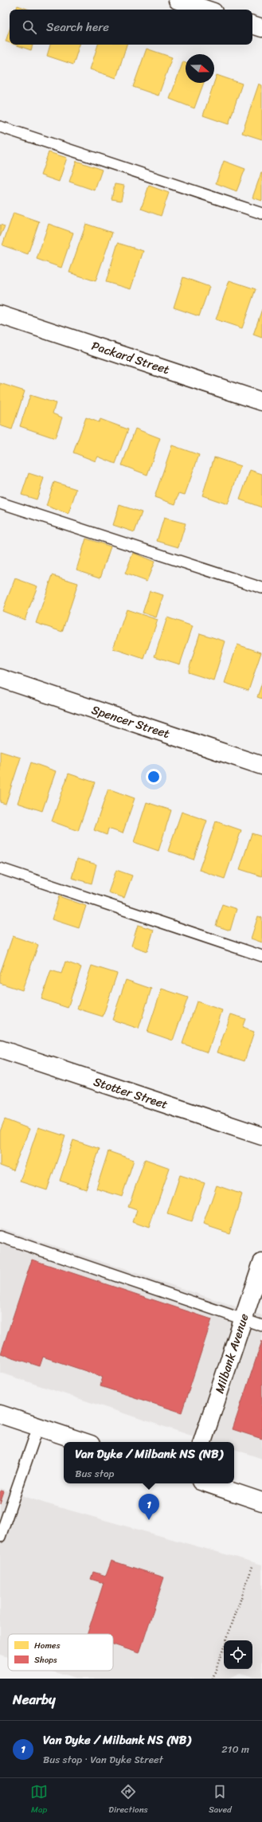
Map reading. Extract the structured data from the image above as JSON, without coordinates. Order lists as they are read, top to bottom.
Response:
{
  "streets": {
    "street": [
      "Packard Street",
      "Spencer Street",
      "Stotter Street",
      "Milbank Avenue"
    ]
  },
  "legend": ["Homes", "Shops"],
  "north": "right",
  "page": {
    "search": "Search here",
    "popup": ["Van Dyke / Milbank NS (NB)", "Bus stop"],
    "pins": "1",
    "heading": "Nearby",
    "list": [
      {
        "mark": "1",
        "name": "Van Dyke / Milbank NS (NB)",
        "note": "Bus stop · Van Dyke Street",
        "value": "210 m"
      }
    ],
    "nav": ["Map", "Directions", "Saved"]
  }
}
